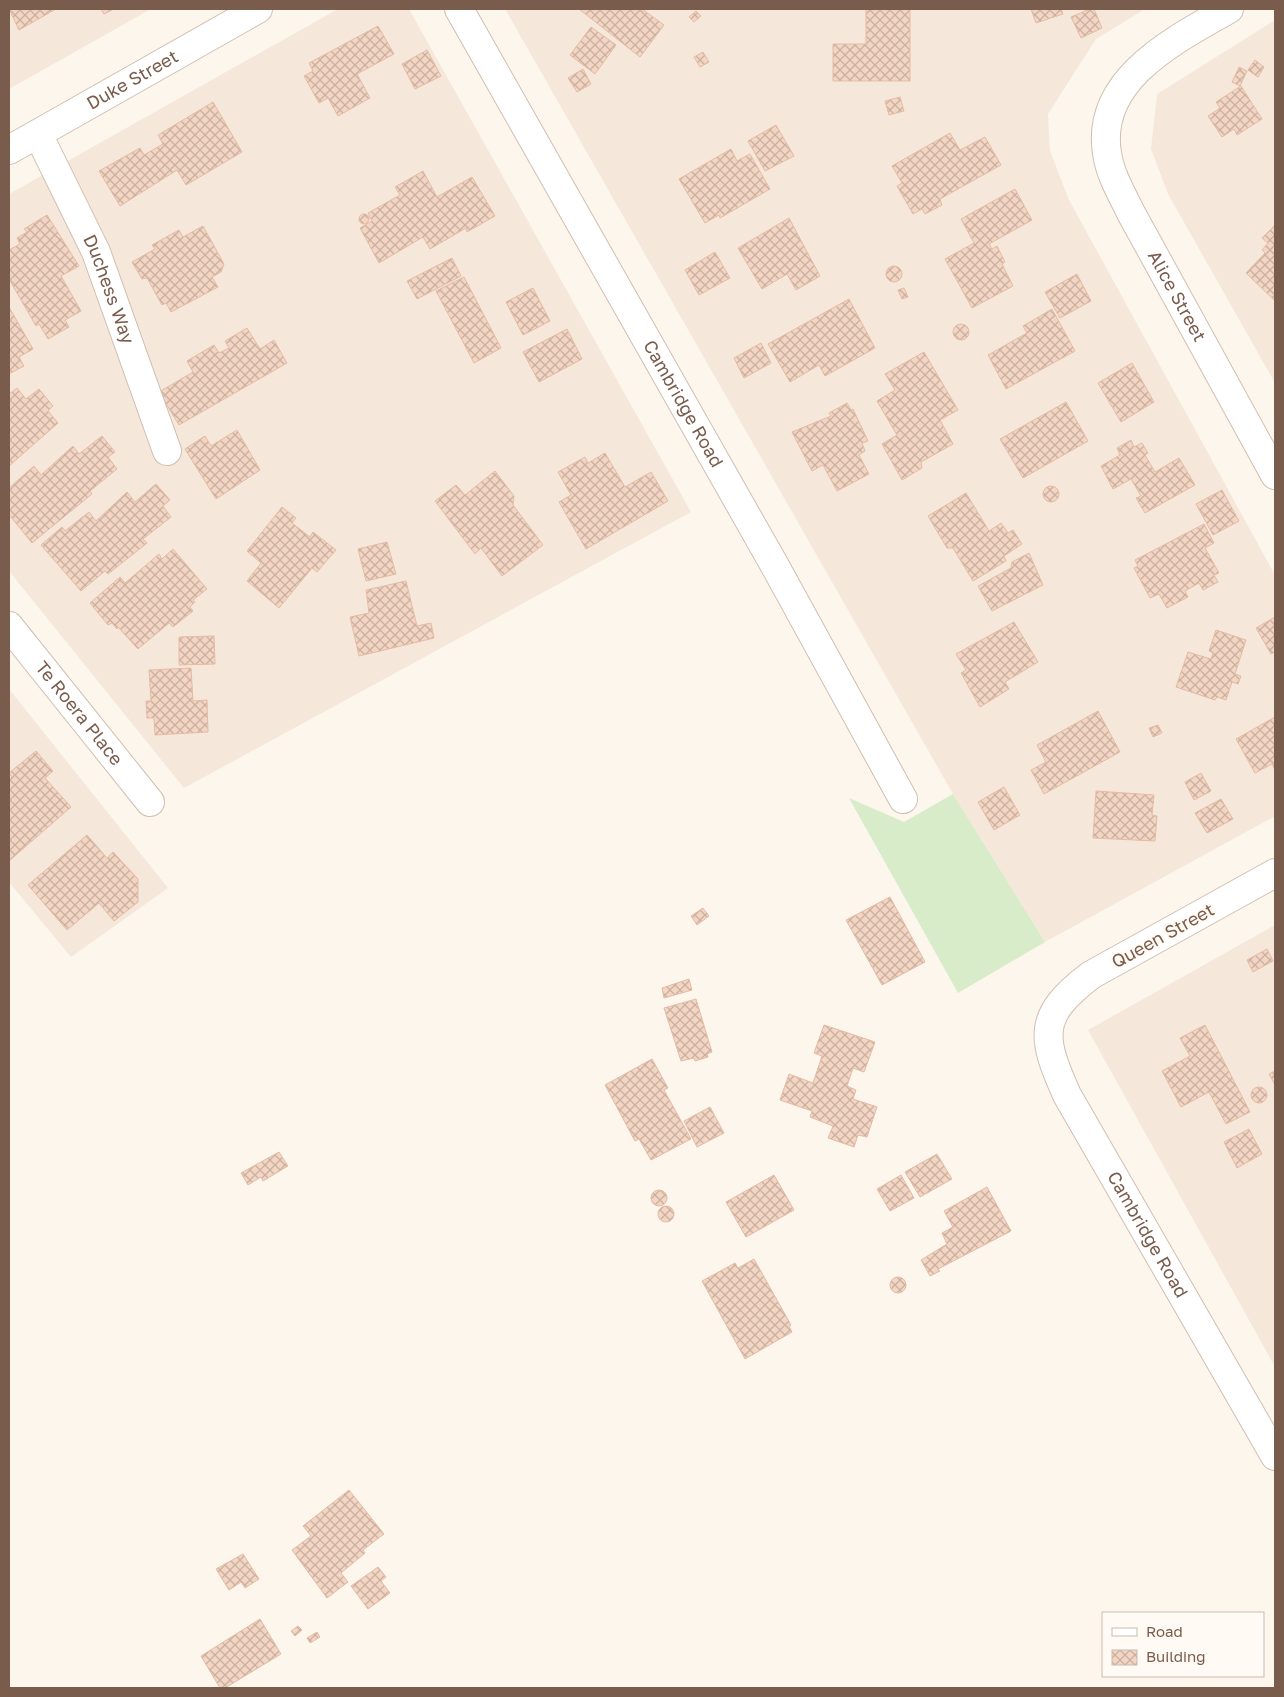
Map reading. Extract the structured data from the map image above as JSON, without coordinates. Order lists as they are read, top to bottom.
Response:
{
  "streets": {
    "street": [
      "Duke Street",
      "Duchess Way",
      "Alice Street",
      "Cambridge Road",
      "Te Roera Place",
      "Queen Street"
    ]
  },
  "crossings": [
    ["Duke Street", "Duchess Way"],
    ["Cambridge Road", "Queen Street"]
  ],
  "legend": ["Road", "Building"]
}
